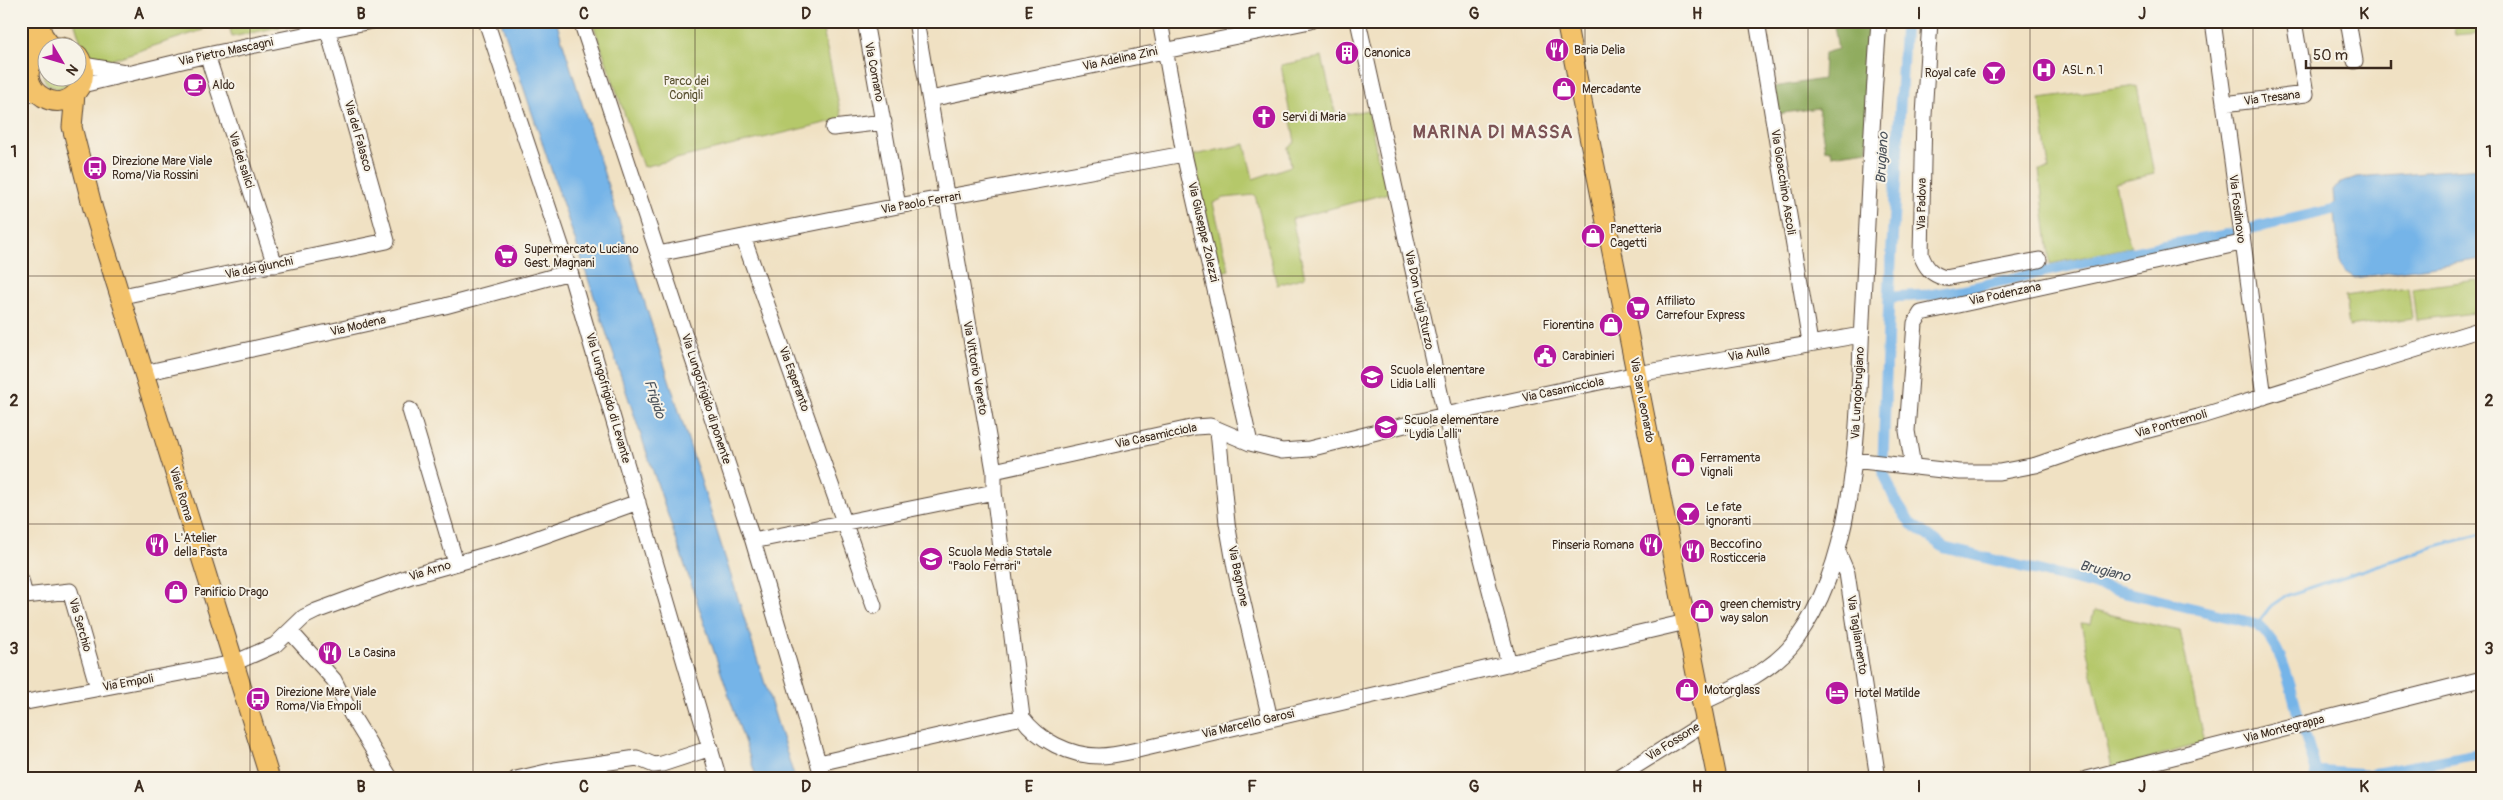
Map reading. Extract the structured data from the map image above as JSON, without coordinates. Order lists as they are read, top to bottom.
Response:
{
  "streets": {
    "main road": ["Via San Leonardo", "Viale Roma"],
    "street": [
      "Via Pietro Mascagni",
      "Via Adelina Zini",
      "Via Comano",
      "Via Tresana",
      "Via del Falasco",
      "Via dei salici",
      "Via Gioacchino Ascoli",
      "Via Paolo Ferrari",
      "Via Padova",
      "Via Fosdinovo",
      "Via Giuseppe Zolezzi",
      "Via dei giunchi",
      "Via Podenzana",
      "Via Don Luigi Sturzo",
      "Via Modena",
      "Via Aulla",
      "Via Vittorio Veneto",
      "Via Esperanto",
      "Via Casamicciola",
      "Via Lungobrugiano",
      "Via Lungofrigido di Levante",
      "Via Lungofrigido di ponente",
      "Via Pontremoli",
      "Via Arno",
      "Via Bagnone",
      "Via Serchio",
      "Via Tagliamento",
      "Via Empoli",
      "Via Marcello Garosi",
      "Via Montegrappa",
      "Via Fossone"
    ]
  },
  "crossings": [
    ["Via Pietro Mascagni", "Via del Falasco"],
    ["Via Pietro Mascagni", "Via dei salici"],
    ["Via Pietro Mascagni", "Viale Roma"],
    ["Via Adelina Zini", "Via Giuseppe Zolezzi"],
    ["Via Adelina Zini", "Via Vittorio Veneto"],
    ["Via Comano", "Via Paolo Ferrari"],
    ["Via Tresana", "Via Fosdinovo"],
    ["Via del Falasco", "Via dei giunchi"],
    ["Via dei salici", "Via dei giunchi"],
    ["Via Gioacchino Ascoli", "Via Aulla"],
    ["Via Paolo Ferrari", "Via Giuseppe Zolezzi"],
    ["Via Paolo Ferrari", "Via Vittorio Veneto"],
    ["Via Paolo Ferrari", "Via Esperanto"],
    ["Via Paolo Ferrari", "Via Lungofrigido di ponente"],
    ["Via Fosdinovo", "Via Podenzana"],
    ["Via Fosdinovo", "Via Pontremoli"],
    ["Via Giuseppe Zolezzi", "Via Casamicciola"],
    ["Via Podenzana", "Via Pontremoli"],
    ["Via Don Luigi Sturzo", "Via Casamicciola"],
    ["Via Don Luigi Sturzo", "Via Marcello Garosi"],
    ["Via Modena", "Via Lungofrigido di Levante"],
    ["Via Modena", "Viale Roma"],
    ["Via Aulla", "Via Casamicciola"],
    ["Via Aulla", "Via Lungobrugiano"],
    ["Via Aulla", "Via San Leonardo"],
    ["Via Vittorio Veneto", "Via Casamicciola"],
    ["Via Vittorio Veneto", "Via Marcello Garosi"],
    ["Via Casamicciola", "Via San Leonardo"],
    ["Via Casamicciola", "Via Bagnone"],
    ["Via Lungobrugiano", "Via San Leonardo"],
    ["Via Lungobrugiano", "Via Pontremoli"],
    ["Via Lungobrugiano", "Via Tagliamento"],
    ["Via Lungofrigido di Levante", "Via Arno"],
    ["Via San Leonardo", "Via Marcello Garosi"],
    ["Via San Leonardo", "Via Fossone"],
    ["Viale Roma", "Via Arno"],
    ["Viale Roma", "Via Empoli"],
    ["Via Arno", "Via Empoli"],
    ["Via Bagnone", "Via Marcello Garosi"],
    ["Via Serchio", "Via Empoli"]
  ],
  "districts": ["MARINA DI MASSA"],
  "water": ["Brugiano", "Frigido"],
  "parks": ["Parco dei Conigli"],
  "places": {
    "restaurant": [
      "Baria Delia",
      "L'Atelier della Pasta",
      "Pinseria Romana",
      "Beccofino Rosticceria",
      "La Casina"
    ],
    "building": ["Canonica"],
    "hospital": ["ASL n. 1"],
    "bar": ["Royal cafe", "Le fate ignoranti"],
    "cafe": ["Aldo"],
    "shop": [
      "Mercadante",
      "Panetteria Cagetti",
      "Fiorentina",
      "Ferramenta Vignali",
      "Panificio Drago",
      "green chemistry way salon",
      "Motorglass"
    ],
    "church": ["Servi di Maria"],
    "bus stop": ["Direzione Mare Viale Roma/Via Rossini", "Direzione Mare Viale Roma/Via Empoli"],
    "supermarket": ["Supermercato Luciano Gest. Magnani", "Affiliato Carrefour Express"],
    "public building": ["Carabinieri"],
    "school or university": ["Scuola elementare Lidia Lalli", "Scuola elementare \"Lydia Lalli\"", "Scuola Media Statale \"Paolo Ferrari\""],
    "hotel": ["Hotel Matilde"]
  },
  "scale_bar": "50 m",
  "north": "bottom right",
  "grid": {
    "columns": [
      "A",
      "B",
      "C",
      "D",
      "E",
      "F",
      "G",
      "H",
      "I",
      "J",
      "K"
    ],
    "rows": ["1", "2", "3"]
  }
}
